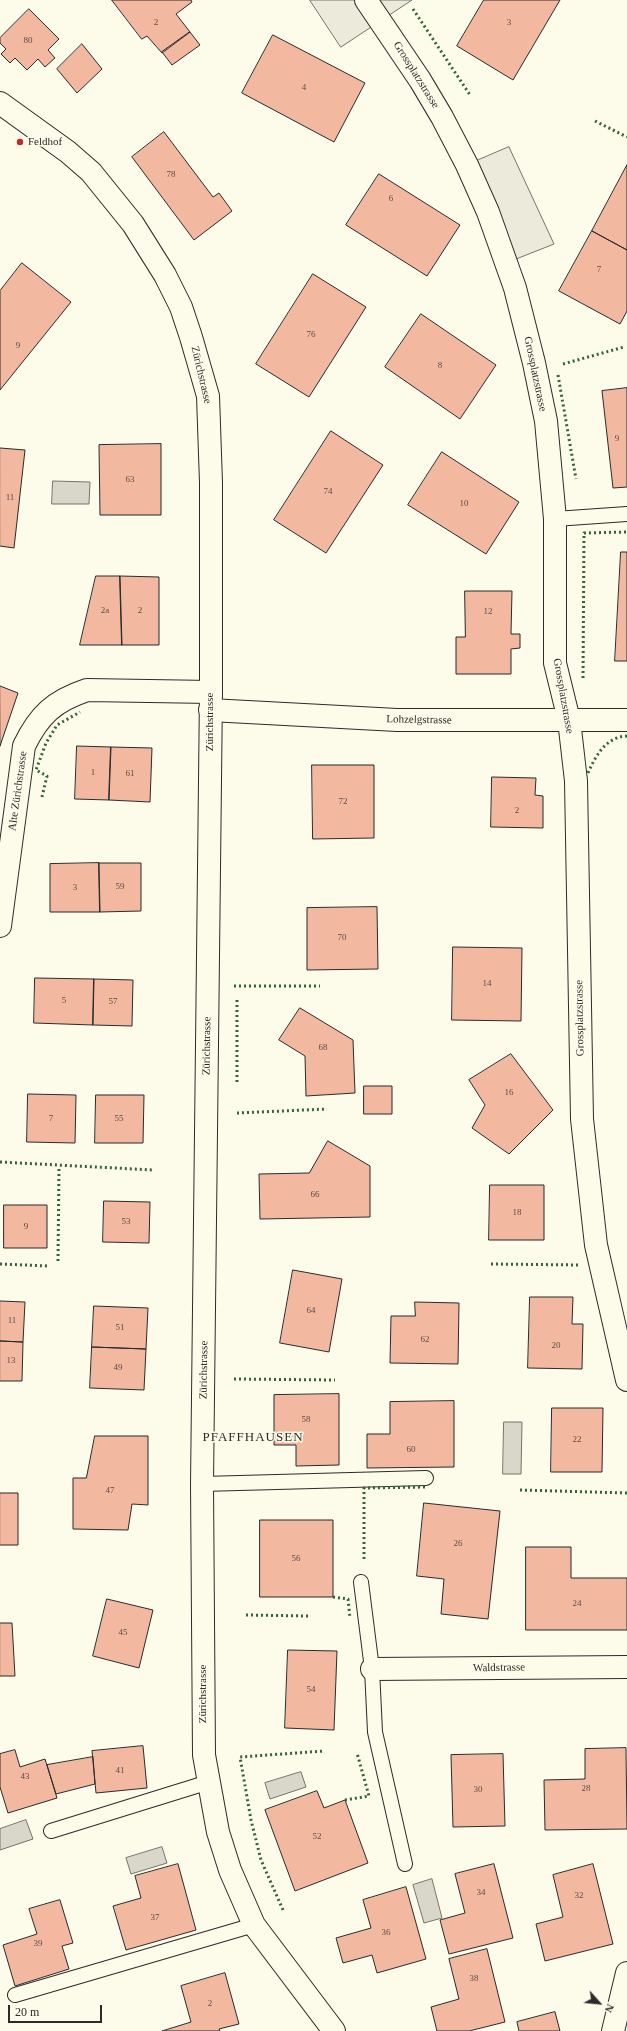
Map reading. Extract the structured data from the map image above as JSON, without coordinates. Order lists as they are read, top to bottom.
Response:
{
  "streets": {
    "street": [
      "Grossplatzstrasse",
      "Zürichstrasse",
      "Lohzelgstrasse",
      "Alte Zürichstrasse",
      "Waldstrasse"
    ]
  },
  "crossings": [
    ["Grossplatzstrasse", "Lohzelgstrasse"],
    ["Zürichstrasse", "Lohzelgstrasse"],
    ["Zürichstrasse", "Alte Zürichstrasse"],
    ["Lohzelgstrasse", "Alte Zürichstrasse"]
  ],
  "districts": ["PFAFFHAUSEN"],
  "places": ["Feldhof"],
  "house_numbers": [
    "2",
    "3",
    "80",
    "4",
    "78",
    "6",
    "7",
    "76",
    "9",
    "8",
    "9",
    "63",
    "74",
    "11",
    "10",
    "2a",
    "2",
    "12",
    "1",
    "61",
    "72",
    "2",
    "59",
    "3",
    "70",
    "14",
    "5",
    "57",
    "68",
    "16",
    "7",
    "55",
    "66",
    "18",
    "53",
    "9",
    "64",
    "11",
    "51",
    "62",
    "20",
    "13",
    "49",
    "58",
    "22",
    "60",
    "47",
    "26",
    "56",
    "24",
    "45",
    "54",
    "41",
    "43",
    "28",
    "30",
    "52",
    "34",
    "32",
    "37",
    "36",
    "39",
    "38",
    "2"
  ],
  "scale_bar": "20 m",
  "north": "bottom right"
}
